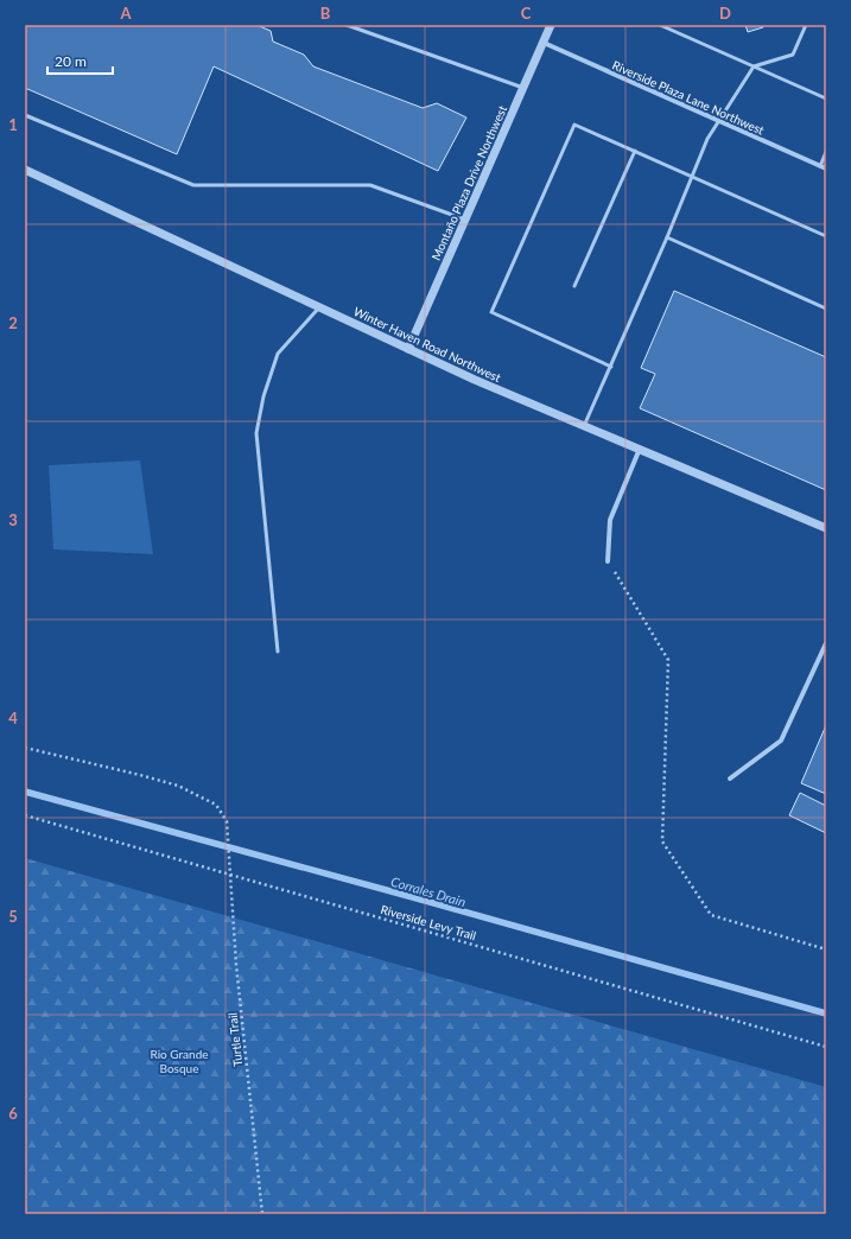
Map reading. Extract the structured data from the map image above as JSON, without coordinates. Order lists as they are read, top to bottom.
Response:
{
  "streets": {
    "street": ["Riverside Plaza Lane Northwest", "Montaño Plaza Drive Northwest", "Winter Haven Road Northwest"],
    "path": ["Riverside Levy Trail", "Turtle Trail"]
  },
  "crossings": [
    ["Riverside Plaza Lane Northwest", "Montaño Plaza Drive Northwest"],
    ["Montaño Plaza Drive Northwest", "Winter Haven Road Northwest"],
    ["Riverside Levy Trail", "Turtle Trail"]
  ],
  "water": ["Corrales Drain"],
  "parks": ["Rio Grande Bosque"],
  "scale_bar": "20 m",
  "grid": {
    "columns": [
      "A",
      "B",
      "C",
      "D"
    ],
    "rows": [
      "1",
      "2",
      "3",
      "4",
      "5",
      "6"
    ]
  }
}
